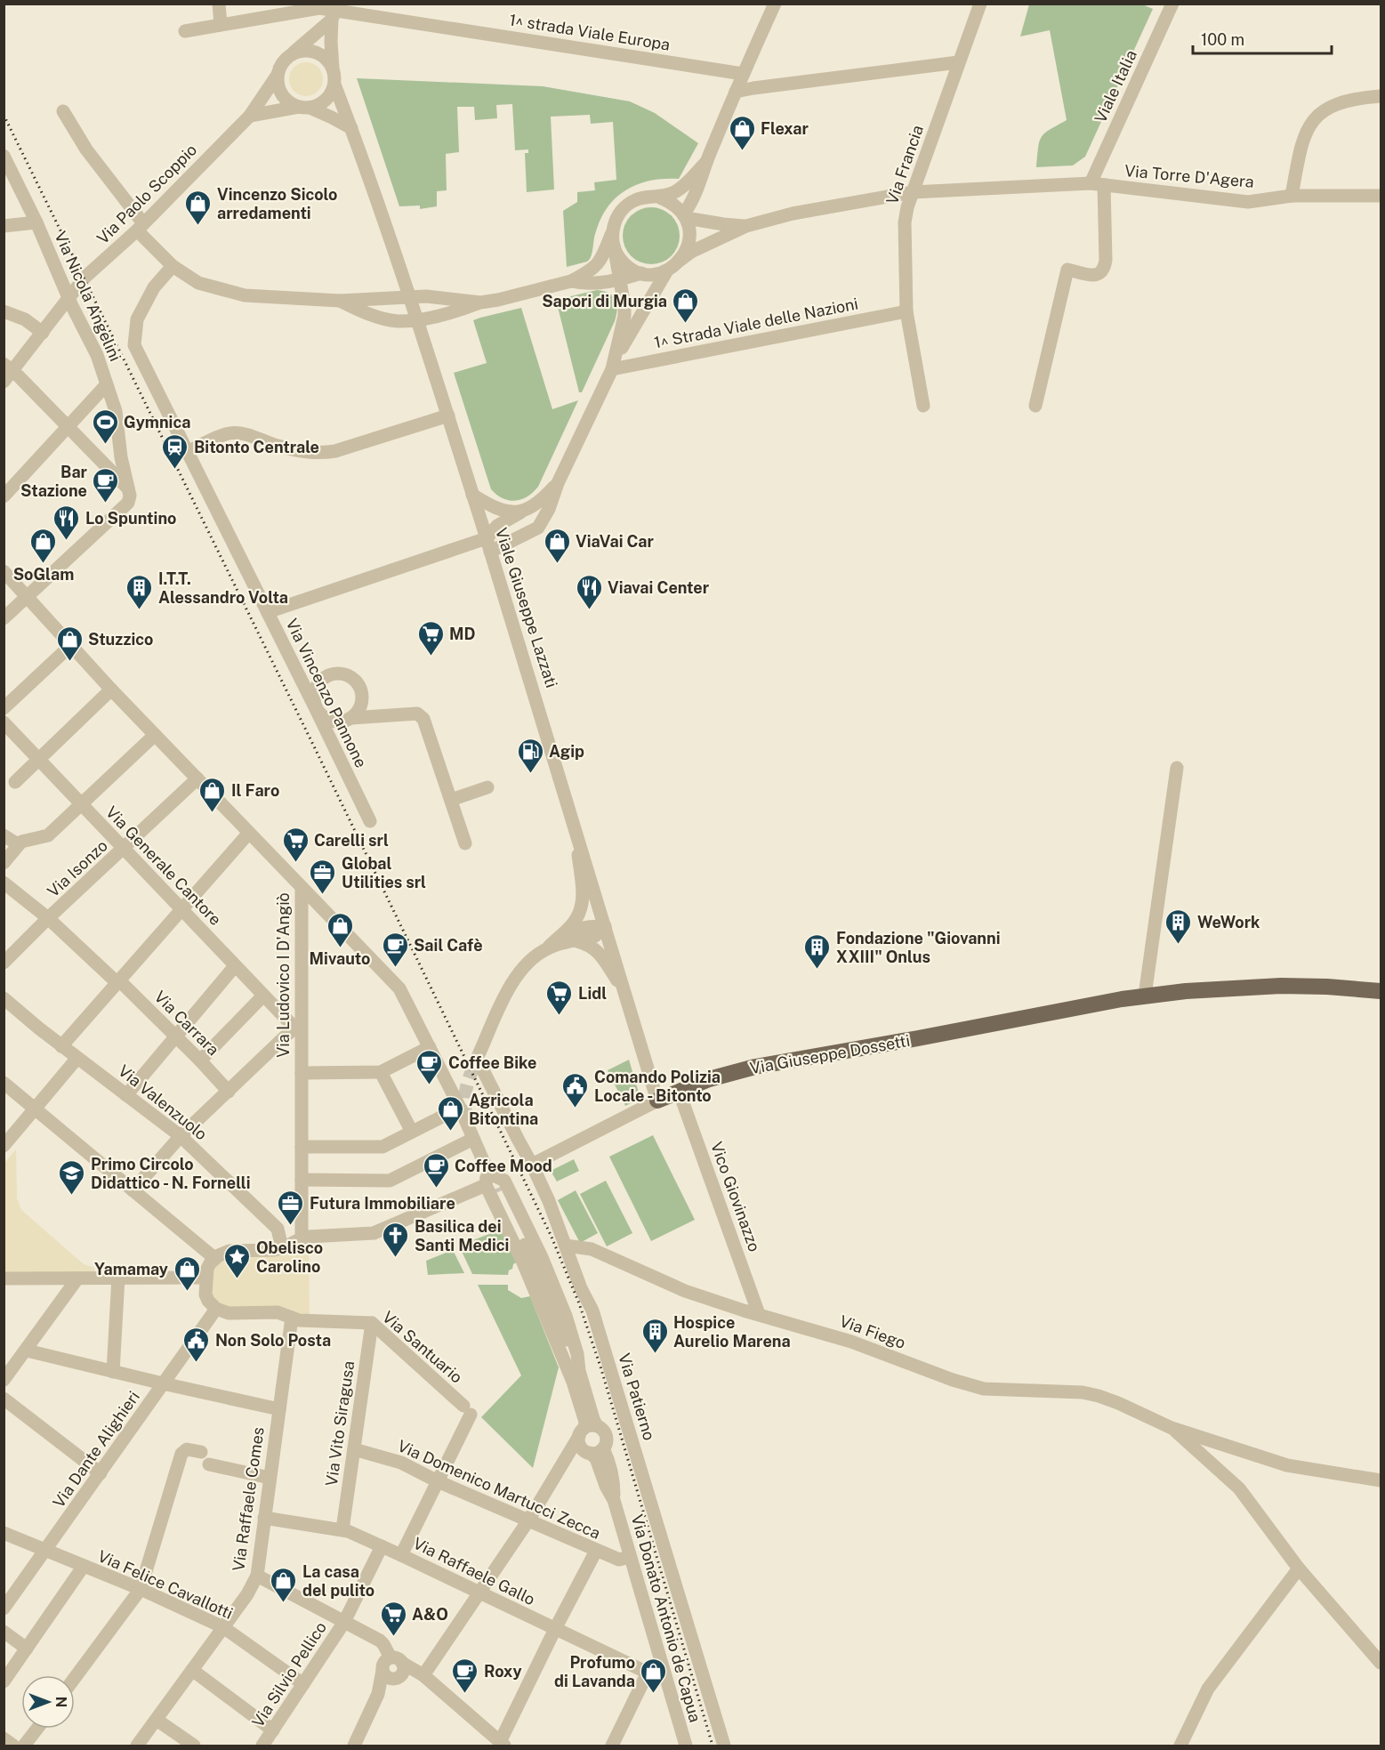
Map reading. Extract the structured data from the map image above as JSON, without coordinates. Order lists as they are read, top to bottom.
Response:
{
  "streets": {
    "main road": ["Via Giuseppe Dossetti"],
    "street": [
      "1^ strada Viale Europa",
      "Viale Italia",
      "Via Francia",
      "Via Torre D'Agera",
      "Via Paolo Scoppio",
      "Via Nicola Angelini",
      "1^ Strada Viale delle Nazioni",
      "Viale Giuseppe Lazzati",
      "Via Vincenzo Pannone",
      "Via Generale Cantore",
      "Via Isonzo",
      "Via Ludovico I D'Angiò",
      "Via Carrara",
      "Via Valenzuolo",
      "Vico Giovinazzo",
      "Via Fiego",
      "Via Santuario",
      "Via Patierno",
      "Via Vito Siragusa",
      "Via Dante Alighieri",
      "Via Domenico Martucci Zecca",
      "Via Raffaele Comes",
      "Via Raffaele Gallo",
      "Via Felice Cavallotti",
      "Via Donato Antonio de Capua",
      "Via Silvio Pellico"
    ]
  },
  "crossings": [
    ["Viale Italia", "Via Torre D'Agera"],
    ["Via Francia", "Via Torre D'Agera"],
    ["Via Francia", "1^ Strada Viale delle Nazioni"],
    ["Via Paolo Scoppio", "Via Nicola Angelini"],
    ["Via Paolo Scoppio", "Viale Giuseppe Lazzati"],
    ["Viale Giuseppe Lazzati", "Via Giuseppe Dossetti"],
    ["Via Generale Cantore", "Via Isonzo"],
    ["Via Generale Cantore", "Via Ludovico I D'Angiò"],
    ["Via Isonzo", "Via Ludovico I D'Angiò"],
    ["Via Isonzo", "Via Carrara"],
    ["Via Giuseppe Dossetti", "Vico Giovinazzo"],
    ["Via Giuseppe Dossetti", "Via Patierno"],
    ["Vico Giovinazzo", "Via Fiego"],
    ["Via Fiego", "Via Patierno"],
    ["Via Santuario", "Via Vito Siragusa"],
    ["Via Santuario", "Via Dante Alighieri"],
    ["Via Santuario", "Via Domenico Martucci Zecca"],
    ["Via Santuario", "Via Raffaele Comes"],
    ["Via Vito Siragusa", "Via Domenico Martucci Zecca"],
    ["Via Vito Siragusa", "Via Raffaele Gallo"],
    ["Via Dante Alighieri", "Via Felice Cavallotti"],
    ["Via Domenico Martucci Zecca", "Via Donato Antonio de Capua"],
    ["Via Raffaele Comes", "Via Raffaele Gallo"],
    ["Via Raffaele Comes", "Via Felice Cavallotti"],
    ["Via Raffaele Gallo", "Via Silvio Pellico"],
    ["Via Felice Cavallotti", "Via Silvio Pellico"]
  ],
  "places": {
    "shop": [
      "Flexar",
      "Vincenzo Sicolo arredamenti",
      "Sapori di Murgia",
      "SoGlam",
      "ViaVai Car",
      "Stuzzico",
      "Il Faro",
      "Mivauto",
      "Agricola Bitontina",
      "Yamamay",
      "La casa del pulito",
      "Profumo di Lavanda"
    ],
    "sports": ["Gymnica"],
    "station": ["Bitonto Centrale"],
    "cafe": [
      "Bar Stazione",
      "Sail Cafè",
      "Coffee Bike",
      "Coffee Mood",
      "Roxy"
    ],
    "restaurant": ["Lo Spuntino", "Viavai Center"],
    "building": [
      "I.T.T. Alessandro Volta",
      "WeWork",
      "Fondazione \"Giovanni XXIII\" Onlus",
      "Hospice Aurelio Marena"
    ],
    "supermarket": [
      "MD",
      "Carelli srl",
      "Lidl",
      "A&O"
    ],
    "fuel station": ["Agip"],
    "office": ["Global Utilities srl", "Futura Immobiliare"],
    "public building": ["Comando Polizia Locale - Bitonto", "Non Solo Posta"],
    "school or university": ["Primo Circolo Didattico - N. Fornelli"],
    "church": ["Basilica dei Santi Medici"],
    "place": ["Obelisco Carolino"]
  },
  "scale_bar": "100 m",
  "north": "right"
}
